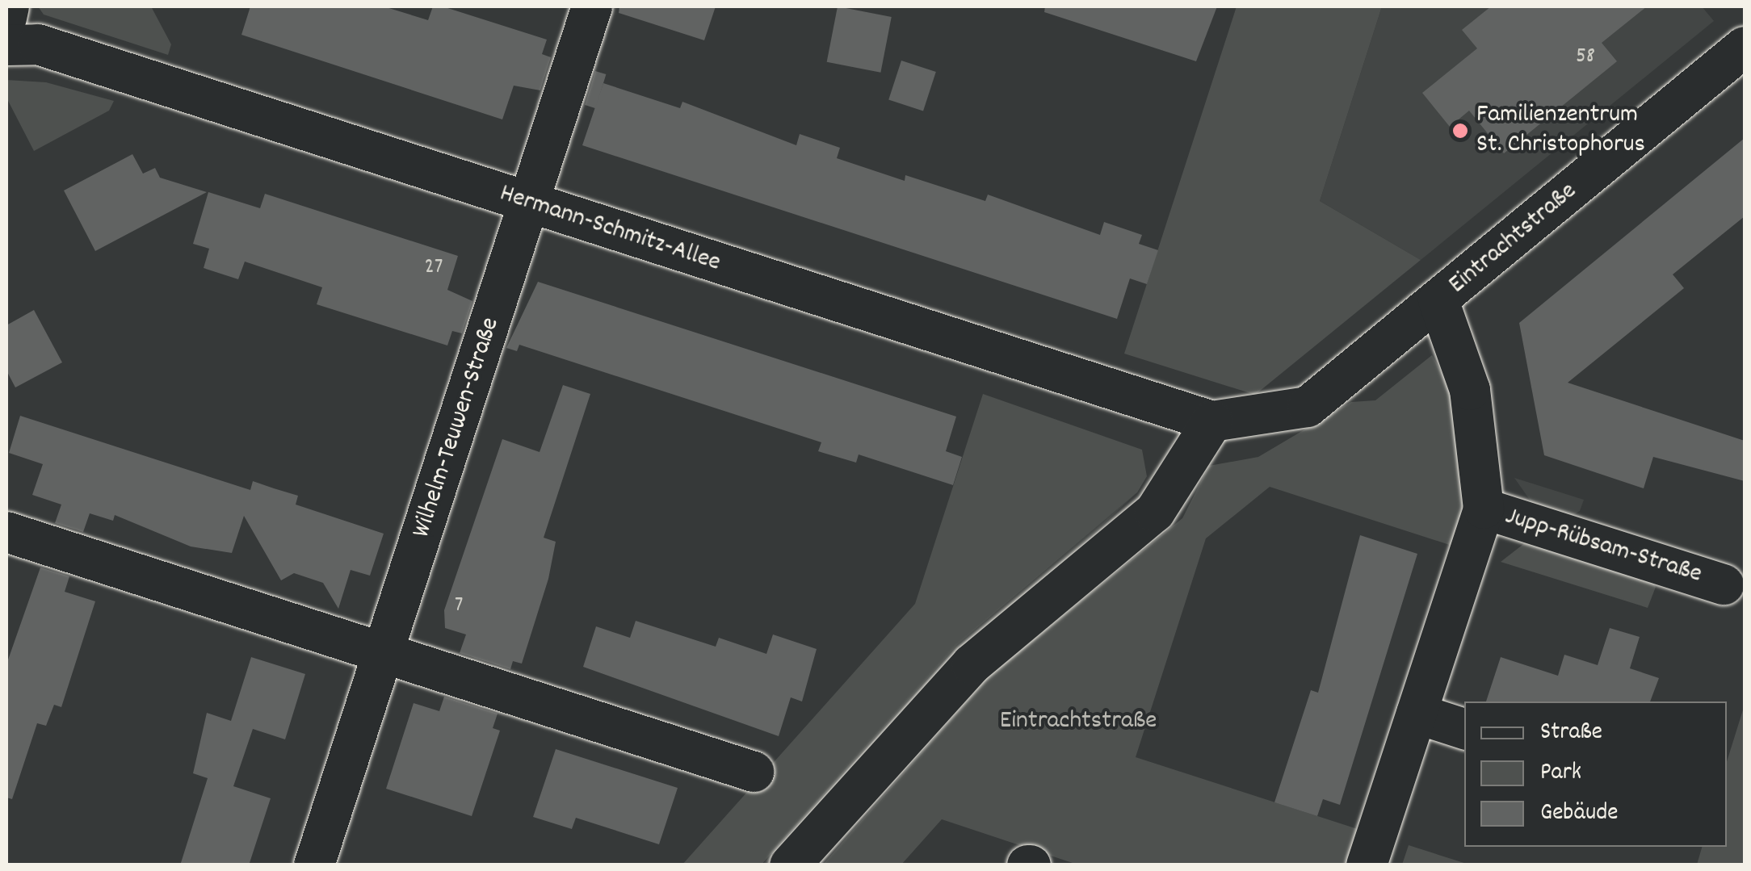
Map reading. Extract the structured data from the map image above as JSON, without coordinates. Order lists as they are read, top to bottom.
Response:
{
  "streets": {
    "street": [
      "Hermann-Schmitz-Allee",
      "Eintrachtstraße",
      "Wilhelm-Teuwen-Straße",
      "Jupp-Rübsam-Straße"
    ]
  },
  "crossings": [
    ["Hermann-Schmitz-Allee", "Eintrachtstraße"],
    ["Hermann-Schmitz-Allee", "Wilhelm-Teuwen-Straße"],
    ["Eintrachtstraße", "Jupp-Rübsam-Straße"]
  ],
  "parks": ["Eintrachtstraße"],
  "places": ["Familienzentrum St. Christophorus"],
  "house_numbers": ["58", "27", "7"],
  "legend": ["Straße", "Park", "Gebäude"]
}
